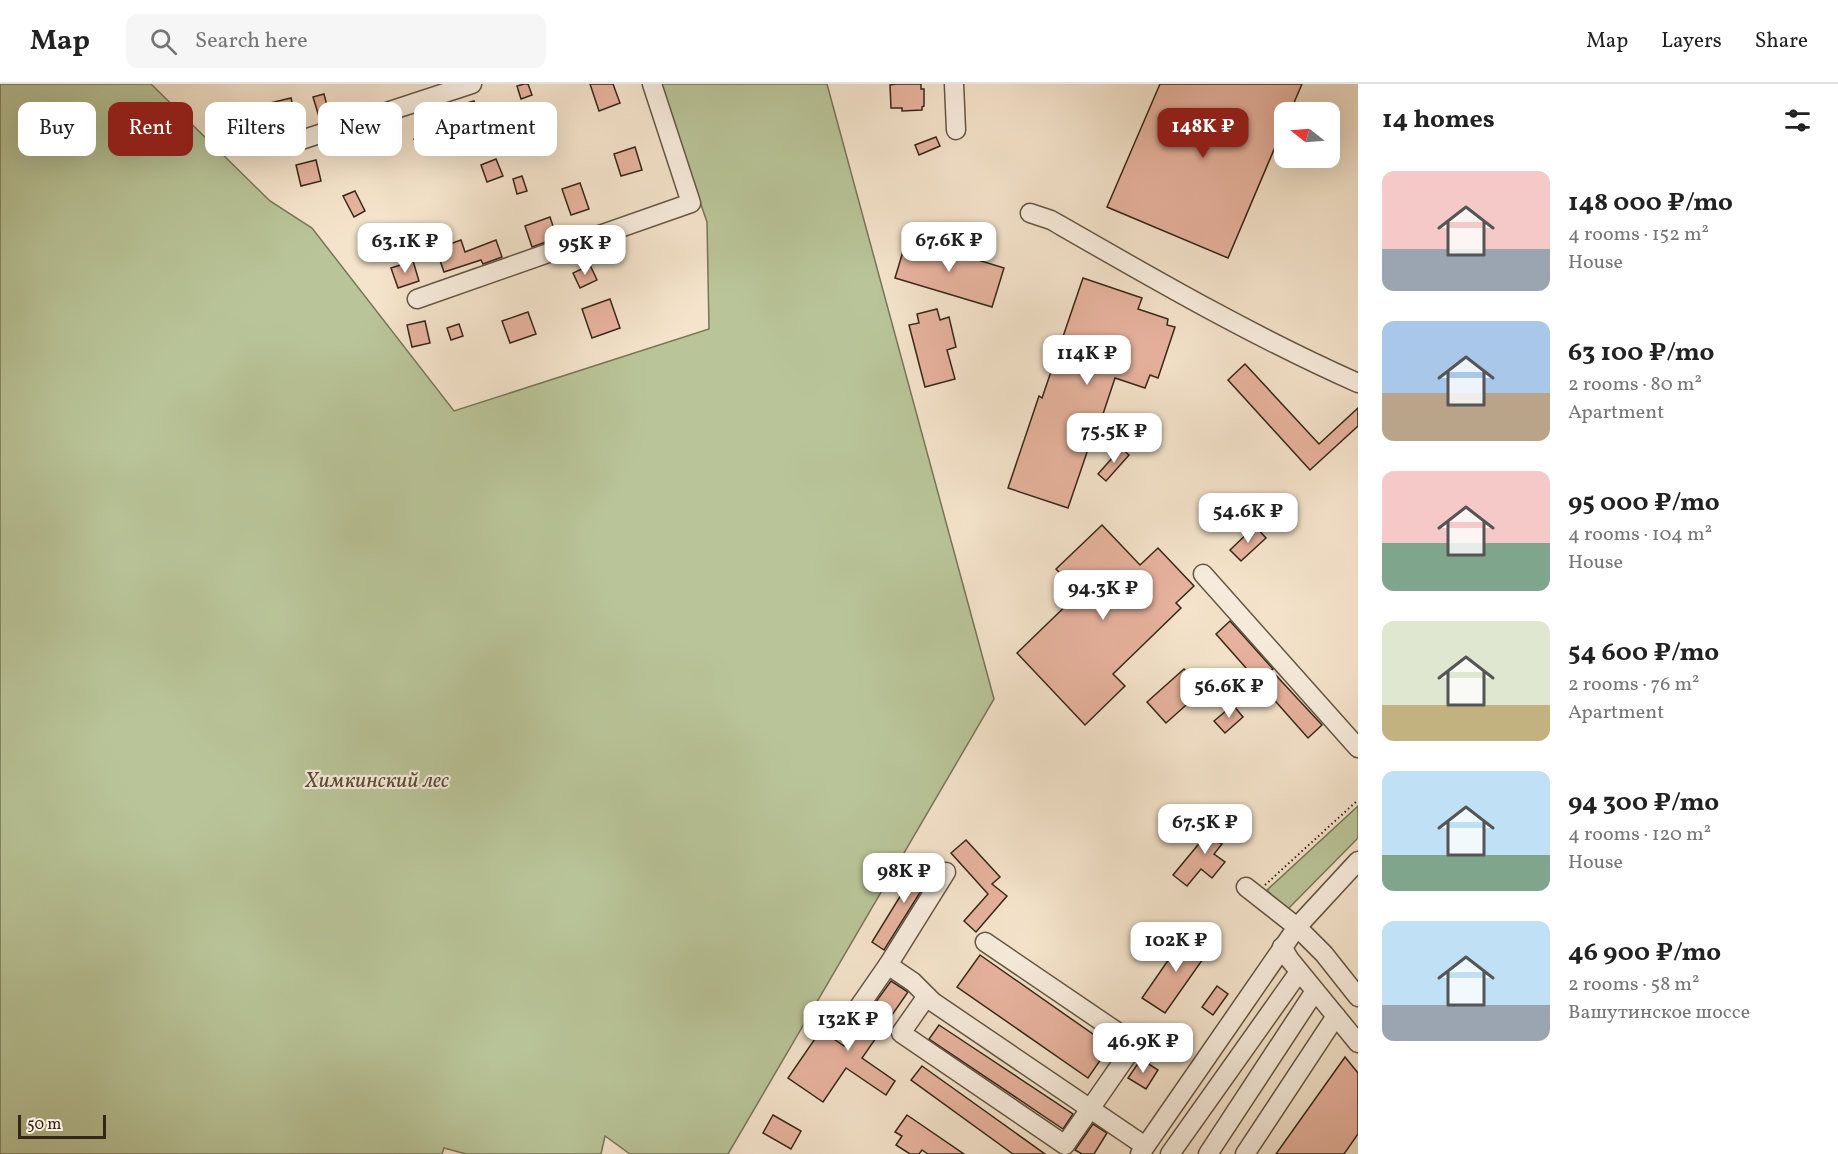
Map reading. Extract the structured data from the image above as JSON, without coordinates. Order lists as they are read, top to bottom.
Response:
{
  "parks": ["Химкинский лес"],
  "scale_bar": "50 m",
  "north": "left",
  "page": {
    "header": "Map",
    "search": "Search here",
    "nav": ["Map", "Layers", "Share"],
    "heading": "14 homes",
    "chip": [
      "Buy",
      "Rent",
      "Filters",
      "New",
      "Apartment"
    ],
    "price": [
      "148K ₽",
      "67.6K ₽",
      "63.1K ₽",
      "95K ₽",
      "114K ₽",
      "75.5K ₽",
      "54.6K ₽",
      "94.3K ₽",
      "56.6K ₽",
      "67.5K ₽",
      "98K ₽",
      "102K ₽",
      "132K ₽",
      "46.9K ₽"
    ],
    "list": [
      {
        "name": "148 000 ₽/mo",
        "note": "4 rooms · 152 m² · House"
      },
      {
        "name": "63 100 ₽/mo",
        "note": "2 rooms · 80 m² · Apartment"
      },
      {
        "name": "95 000 ₽/mo",
        "note": "4 rooms · 104 m² · House"
      },
      {
        "name": "54 600 ₽/mo",
        "note": "2 rooms · 76 m² · Apartment"
      },
      {
        "name": "94 300 ₽/mo",
        "note": "4 rooms · 120 m² · House"
      },
      {
        "name": "46 900 ₽/mo",
        "note": "2 rooms · 58 m² · Вашутинское шоссе"
      }
    ],
    "scale": "50 m"
  }
}
